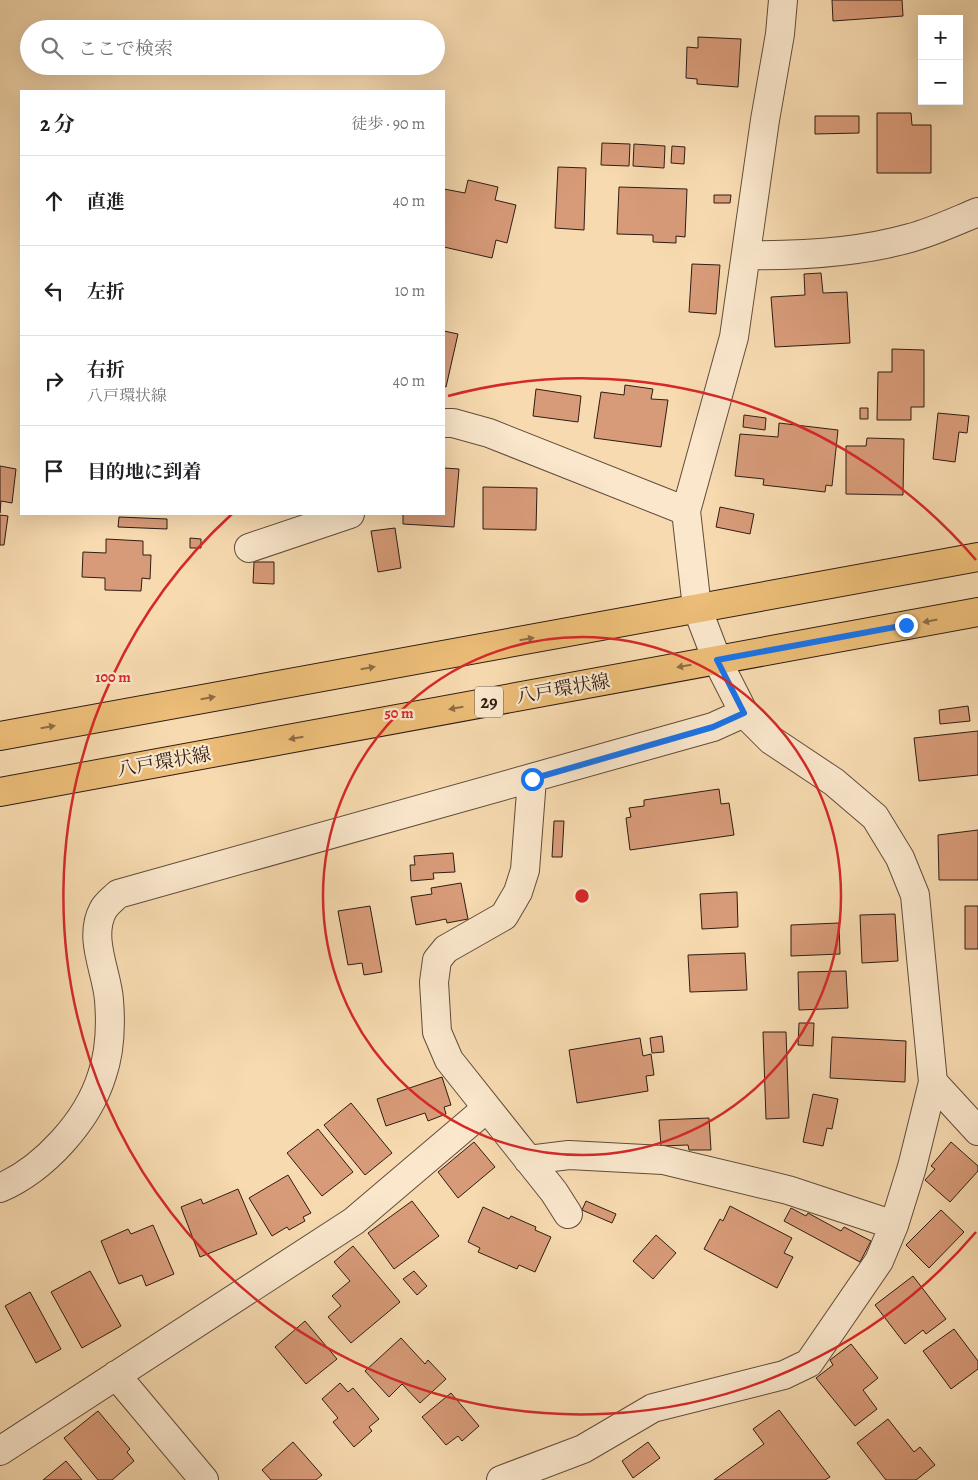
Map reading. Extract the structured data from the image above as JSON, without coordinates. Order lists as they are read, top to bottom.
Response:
{
  "streets": {
    "main road": ["八戸環状線", "29"]
  },
  "page": {
    "map_buttons": ["+", "−"],
    "search": "ここで検索",
    "heading": ["2 分", "徒歩 · 90 m"],
    "list": [
      ["直進", "40 m"],
      ["左折", "10 m"],
      ["右折", "八戸環状線", "40 m"],
      "目的地に到着"
    ]
  },
  "rings": ["100 m", "50 m"]
}
